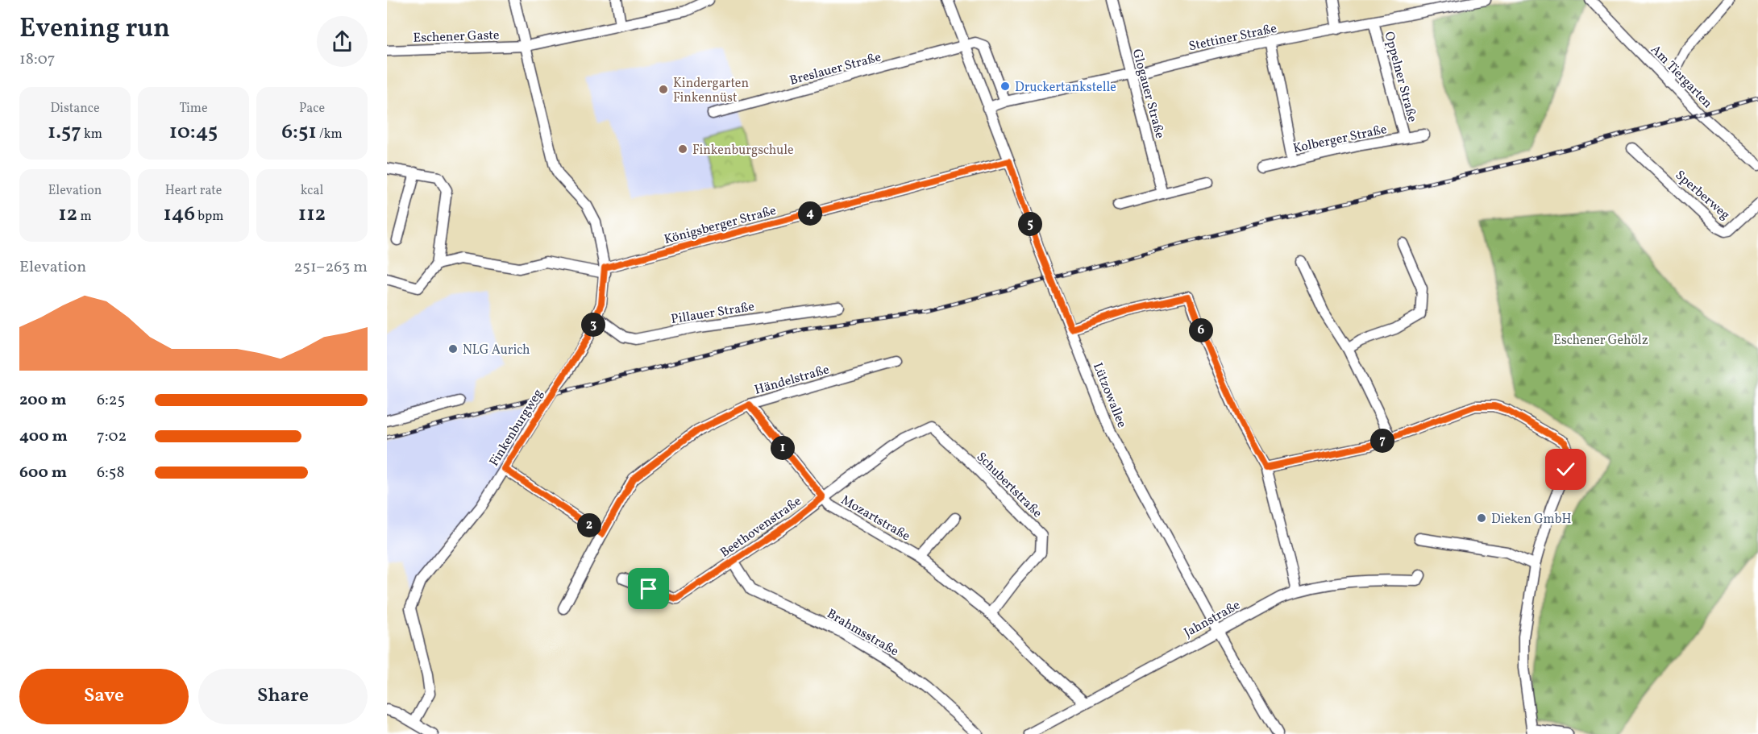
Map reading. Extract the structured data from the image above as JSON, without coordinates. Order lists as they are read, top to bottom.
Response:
{
  "streets": {
    "street": [
      "Eschener Gaste",
      "Stettiner Straße",
      "Breslauer Straße",
      "Am Tiergarten",
      "Oppelner Straße",
      "Glogauer Straße",
      "Kolberger Straße",
      "Sperberweg",
      "Königsberger Straße",
      "Pillauer Straße",
      "Händelstraße",
      "Lützowallee",
      "Finkenburgweg",
      "Schubertstraße",
      "Mozartstraße",
      "Beethovenstraße",
      "Jahnstraße",
      "Brahmsstraße"
    ]
  },
  "crossings": [
    ["Eschener Gaste", "Finkenburgweg"],
    ["Stettiner Straße", "Oppelner Straße"],
    ["Stettiner Straße", "Glogauer Straße"],
    ["Stettiner Straße", "Lützowallee"],
    ["Breslauer Straße", "Lützowallee"],
    ["Oppelner Straße", "Kolberger Straße"],
    ["Königsberger Straße", "Lützowallee"],
    ["Königsberger Straße", "Finkenburgweg"],
    ["Pillauer Straße", "Finkenburgweg"],
    ["Händelstraße", "Mozartstraße"],
    ["Lützowallee", "Jahnstraße"],
    ["Schubertstraße", "Mozartstraße"],
    ["Schubertstraße", "Beethovenstraße"],
    ["Mozartstraße", "Beethovenstraße"],
    ["Mozartstraße", "Jahnstraße"],
    ["Beethovenstraße", "Brahmsstraße"]
  ],
  "parks": ["Eschener Gehölz"],
  "places": [
    "Druckertankstelle",
    "Kindergarten Finkennüst",
    "Finkenburgschule",
    "NLG Aurich",
    "Dieken GmbH"
  ],
  "page": {
    "heading": ["Evening run", "18:07"],
    "stats": [
      ["Distance", "1.57 km"],
      ["Time", "10:45"],
      ["Pace", "6:51 /km"],
      ["Elevation", "12 m"],
      ["Heart rate", "146 bpm"],
      ["kcal", "112"]
    ],
    "pins": [
      "4",
      "5",
      "3",
      "6",
      "7",
      "1",
      "2"
    ],
    "chart": ["Elevation", "251–263 m"],
    "list": [
      {
        "name": "200 m",
        "note": "6:25"
      },
      {
        "name": "400 m",
        "note": "7:02"
      },
      {
        "name": "600 m",
        "note": "6:58"
      }
    ],
    "buttons": ["Save", "Share"]
  }
}
